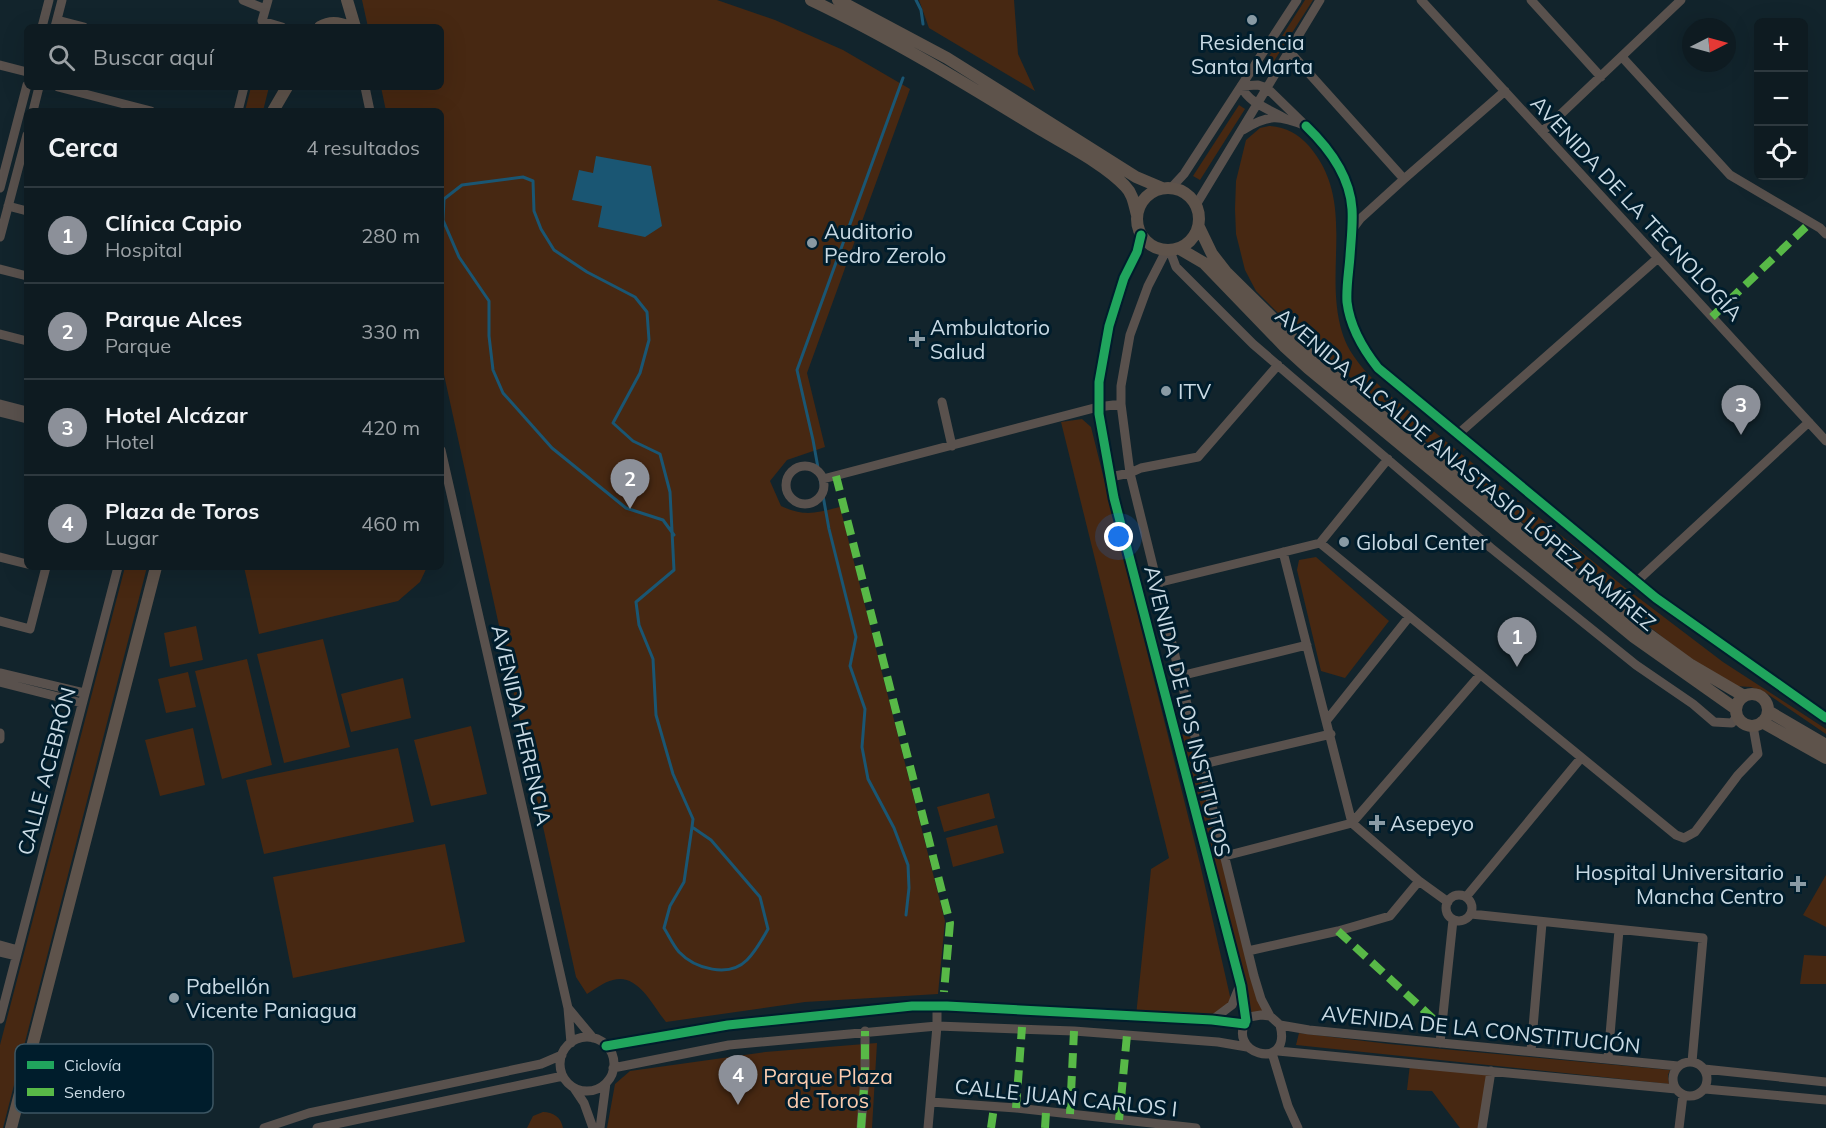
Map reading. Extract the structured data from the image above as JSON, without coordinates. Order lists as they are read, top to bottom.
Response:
{
  "streets": {
    "street": [
      "AVENIDA DE LA TECNOLOGÍA",
      "AVENIDA ALCALDE ANASTASIO LÓPEZ RAMÍREZ",
      "AVENIDA DE LOS INSTITUTOS",
      "AVENIDA HERENCIA",
      "CALLE ACEBRÓN",
      "AVENIDA DE LA CONSTITUCIÓN",
      "CALLE JUAN CARLOS I"
    ]
  },
  "crossings": [
    ["AVENIDA ALCALDE ANASTASIO LÓPEZ RAMÍREZ", "AVENIDA DE LOS INSTITUTOS"],
    ["AVENIDA DE LOS INSTITUTOS", "AVENIDA DE LA CONSTITUCIÓN"]
  ],
  "parks": ["Parque Plaza de Toros"],
  "places": {
    "other": [
      "Residencia Santa Marta",
      "Auditorio Pedro Zerolo",
      "ITV",
      "Global Center",
      "Pabellón Vicente Paniagua"
    ],
    "health": ["Ambulatorio Salud", "Asepeyo", "Hospital Universitario Mancha Centro"]
  },
  "legend": ["Ciclovía", "Sendero"],
  "north": "right",
  "page": {
    "map_buttons": ["+", "−"],
    "search": "Buscar aquí",
    "heading": ["Cerca", "4 resultados"],
    "list": [
      {
        "mark": "1",
        "name": "Clínica Capio",
        "note": "Hospital",
        "value": "280 m"
      },
      {
        "mark": "2",
        "name": "Parque Alces",
        "note": "Parque",
        "value": "330 m"
      },
      {
        "mark": "3",
        "name": "Hotel Alcázar",
        "note": "Hotel",
        "value": "420 m"
      },
      {
        "mark": "4",
        "name": "Plaza de Toros",
        "note": "Lugar",
        "value": "460 m"
      }
    ],
    "pins": [
      "3",
      "2",
      "1",
      "4"
    ]
  }
}
